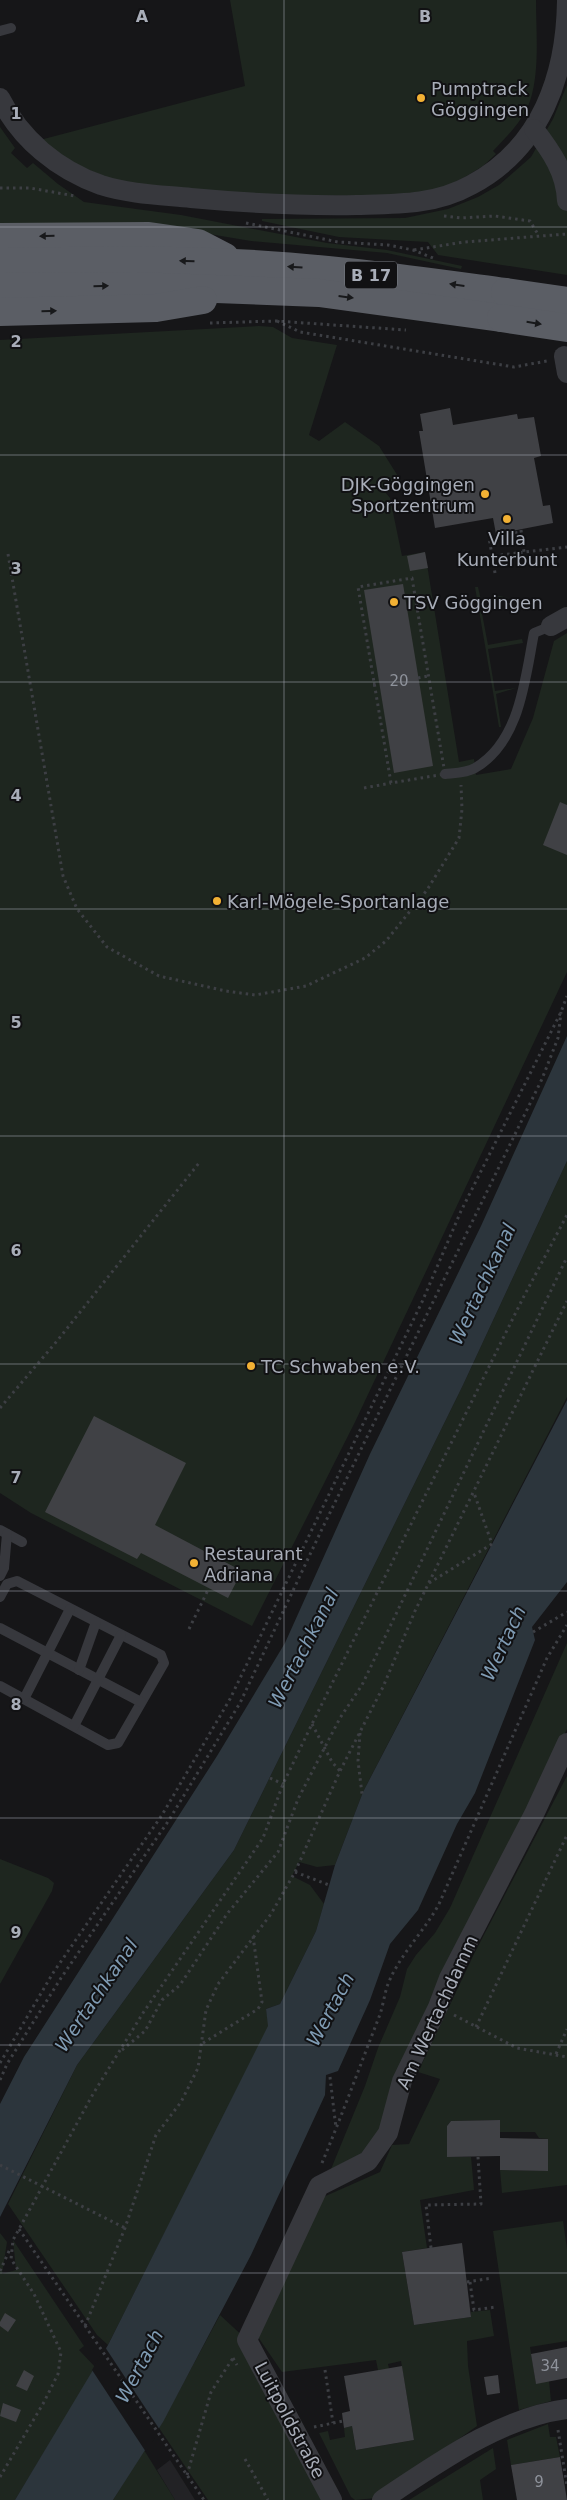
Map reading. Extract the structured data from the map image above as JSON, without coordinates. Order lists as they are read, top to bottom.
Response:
{
  "streets": {
    "highway": ["B 17"],
    "street": ["Am Wertachdamm", "Luitpoldstraße"]
  },
  "water": ["Wertachkanal", "Wertach"],
  "places": [
    "Pumptrack Göggingen",
    "DJK-Göggingen Sportzentrum",
    "Villa Kunterbunt",
    "TSV Göggingen",
    "Karl-Mögele-Sportanlage",
    "TC Schwaben e.V.",
    "Restaurant Adriana"
  ],
  "house_numbers": ["20", "34", "9"],
  "grid": {
    "columns": ["A", "B"],
    "rows": [
      "1",
      "2",
      "3",
      "4",
      "5",
      "6",
      "7",
      "8",
      "9"
    ]
  }
}
